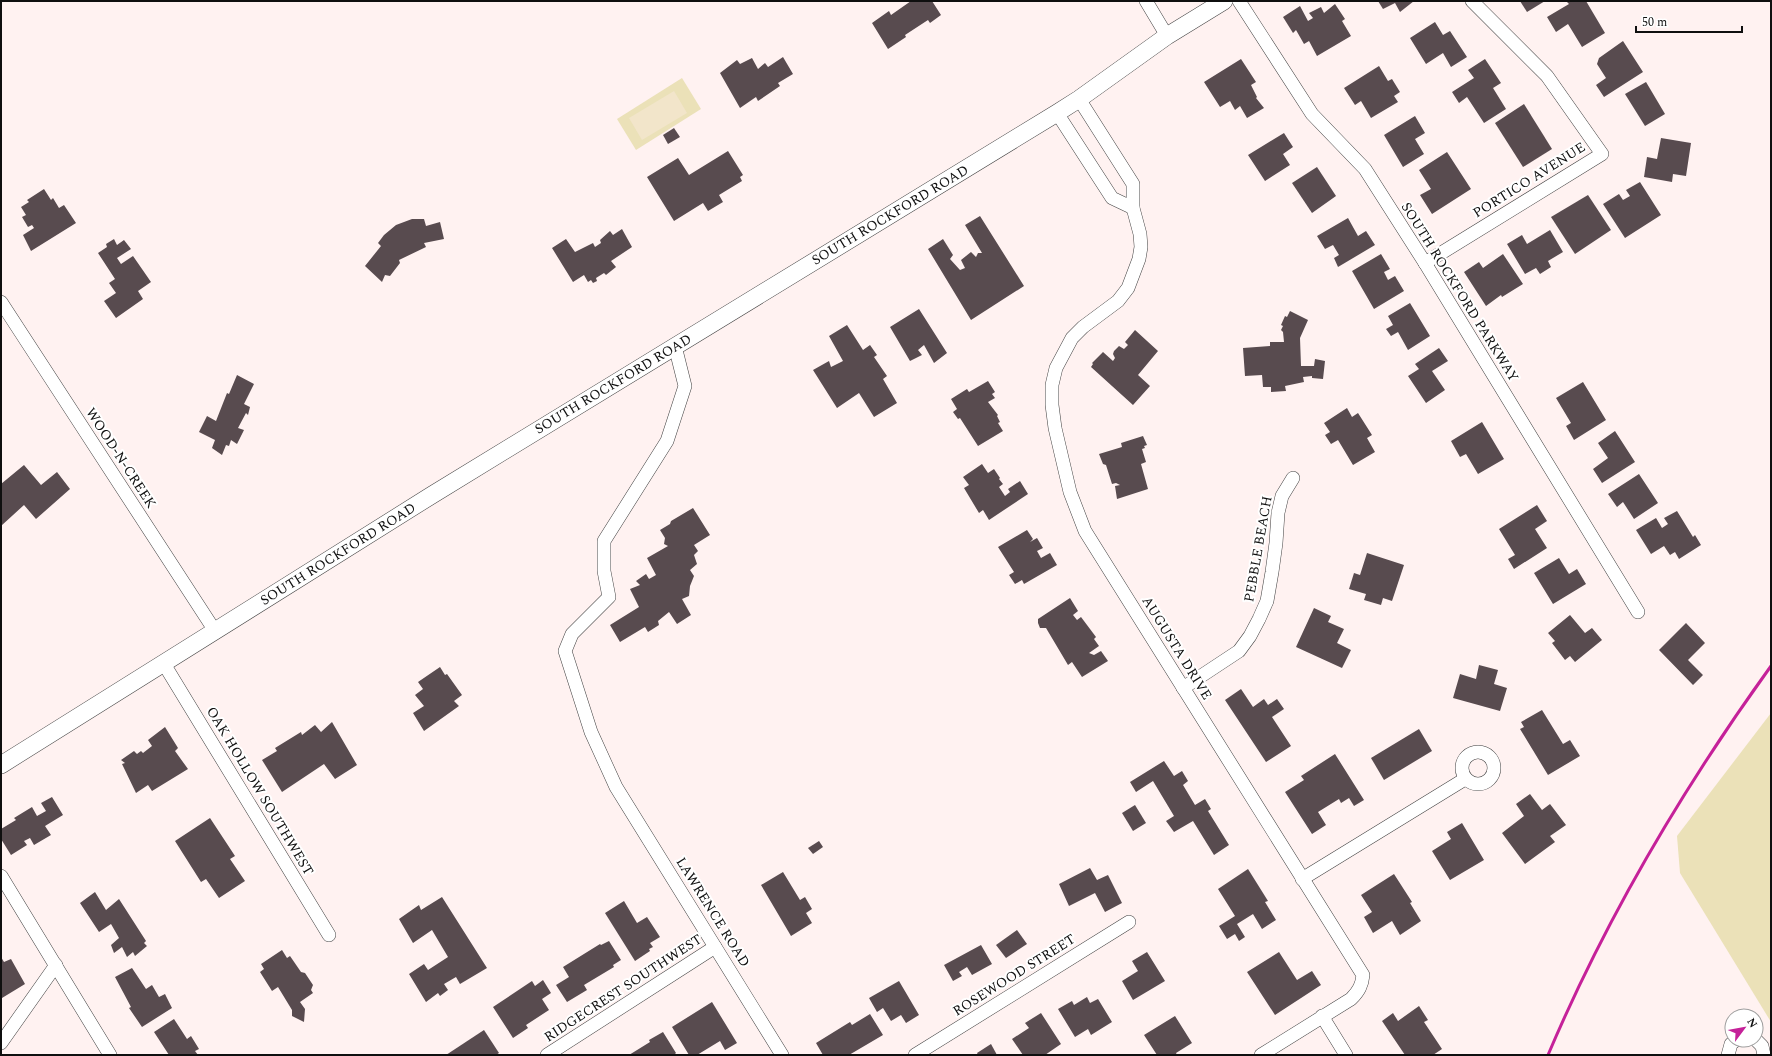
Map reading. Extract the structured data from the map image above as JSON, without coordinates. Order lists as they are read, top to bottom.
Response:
{
  "streets": {
    "street": [
      "PORTICO AVENUE",
      "SOUTH ROCKFORD ROAD",
      "SOUTH ROCKFORD PARKWAY",
      "WOOD-N-CREEK",
      "PEBBLE BEACH",
      "AUGUSTA DRIVE",
      "OAK HOLLOW SOUTHWEST",
      "LAWRENCE ROAD",
      "ROSEWOOD STREET",
      "RIDGECREST SOUTHWEST"
    ]
  },
  "crossings": [
    ["PORTICO AVENUE", "SOUTH ROCKFORD PARKWAY"],
    ["SOUTH ROCKFORD ROAD", "WOOD-N-CREEK"],
    ["SOUTH ROCKFORD ROAD", "AUGUSTA DRIVE"],
    ["SOUTH ROCKFORD ROAD", "OAK HOLLOW SOUTHWEST"],
    ["SOUTH ROCKFORD ROAD", "LAWRENCE ROAD"],
    ["PEBBLE BEACH", "AUGUSTA DRIVE"],
    ["LAWRENCE ROAD", "RIDGECREST SOUTHWEST"]
  ],
  "scale_bar": "50 m",
  "north": "top right"
}
